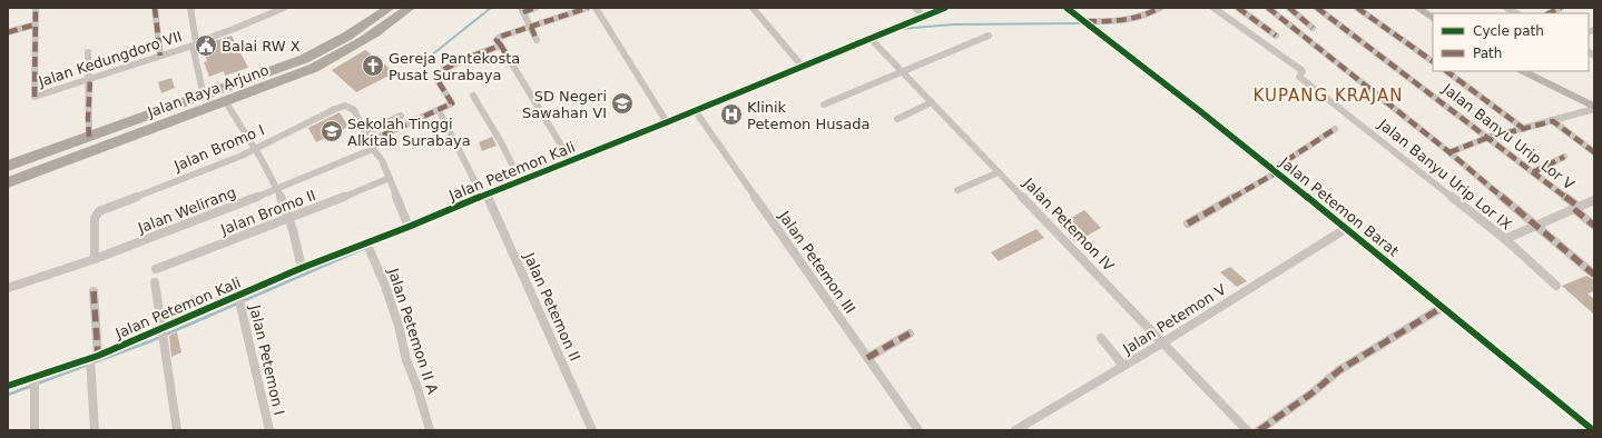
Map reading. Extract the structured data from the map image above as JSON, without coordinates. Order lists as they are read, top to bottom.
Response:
{
  "streets": {
    "highway": ["Jalan Raya Arjuno"],
    "street": [
      "Jalan Kedungdoro VII",
      "Jalan Banyu Urip Lor V",
      "Jalan Bromo I",
      "Jalan Petemon Kali",
      "Jalan Banyu Urip Lor IX",
      "Jalan Petemon Barat",
      "Jalan Welirang",
      "Jalan Bromo II",
      "Jalan Petemon IV",
      "Jalan Petemon III",
      "Jalan Petemon II",
      "Jalan Petemon V",
      "Jalan Petemon II A",
      "Jalan Petemon I"
    ]
  },
  "crossings": [
    ["Jalan Bromo I", "Jalan Petemon Kali"],
    ["Jalan Bromo I", "Jalan Welirang"],
    ["Jalan Bromo I", "Jalan Bromo II"],
    ["Jalan Petemon Kali", "Jalan Petemon IV"],
    ["Jalan Petemon Kali", "Jalan Petemon III"],
    ["Jalan Petemon Kali", "Jalan Petemon II"],
    ["Jalan Petemon Kali", "Jalan Petemon II A"],
    ["Jalan Petemon Kali", "Jalan Petemon I"],
    ["Jalan Petemon Barat", "Jalan Petemon V"],
    ["Jalan Welirang", "Jalan Petemon II"],
    ["Jalan Petemon IV", "Jalan Petemon V"]
  ],
  "districts": ["KUPANG KRAJAN"],
  "places": {
    "public building": ["Balai RW X"],
    "church": ["Gereja Pantekosta Pusat Surabaya"],
    "school or university": ["SD Negeri Sawahan VI", "Sekolah Tinggi Alkitab Surabaya"],
    "hospital": ["Klinik Petemon Husada"]
  },
  "legend": ["Cycle path", "Path"]
}
